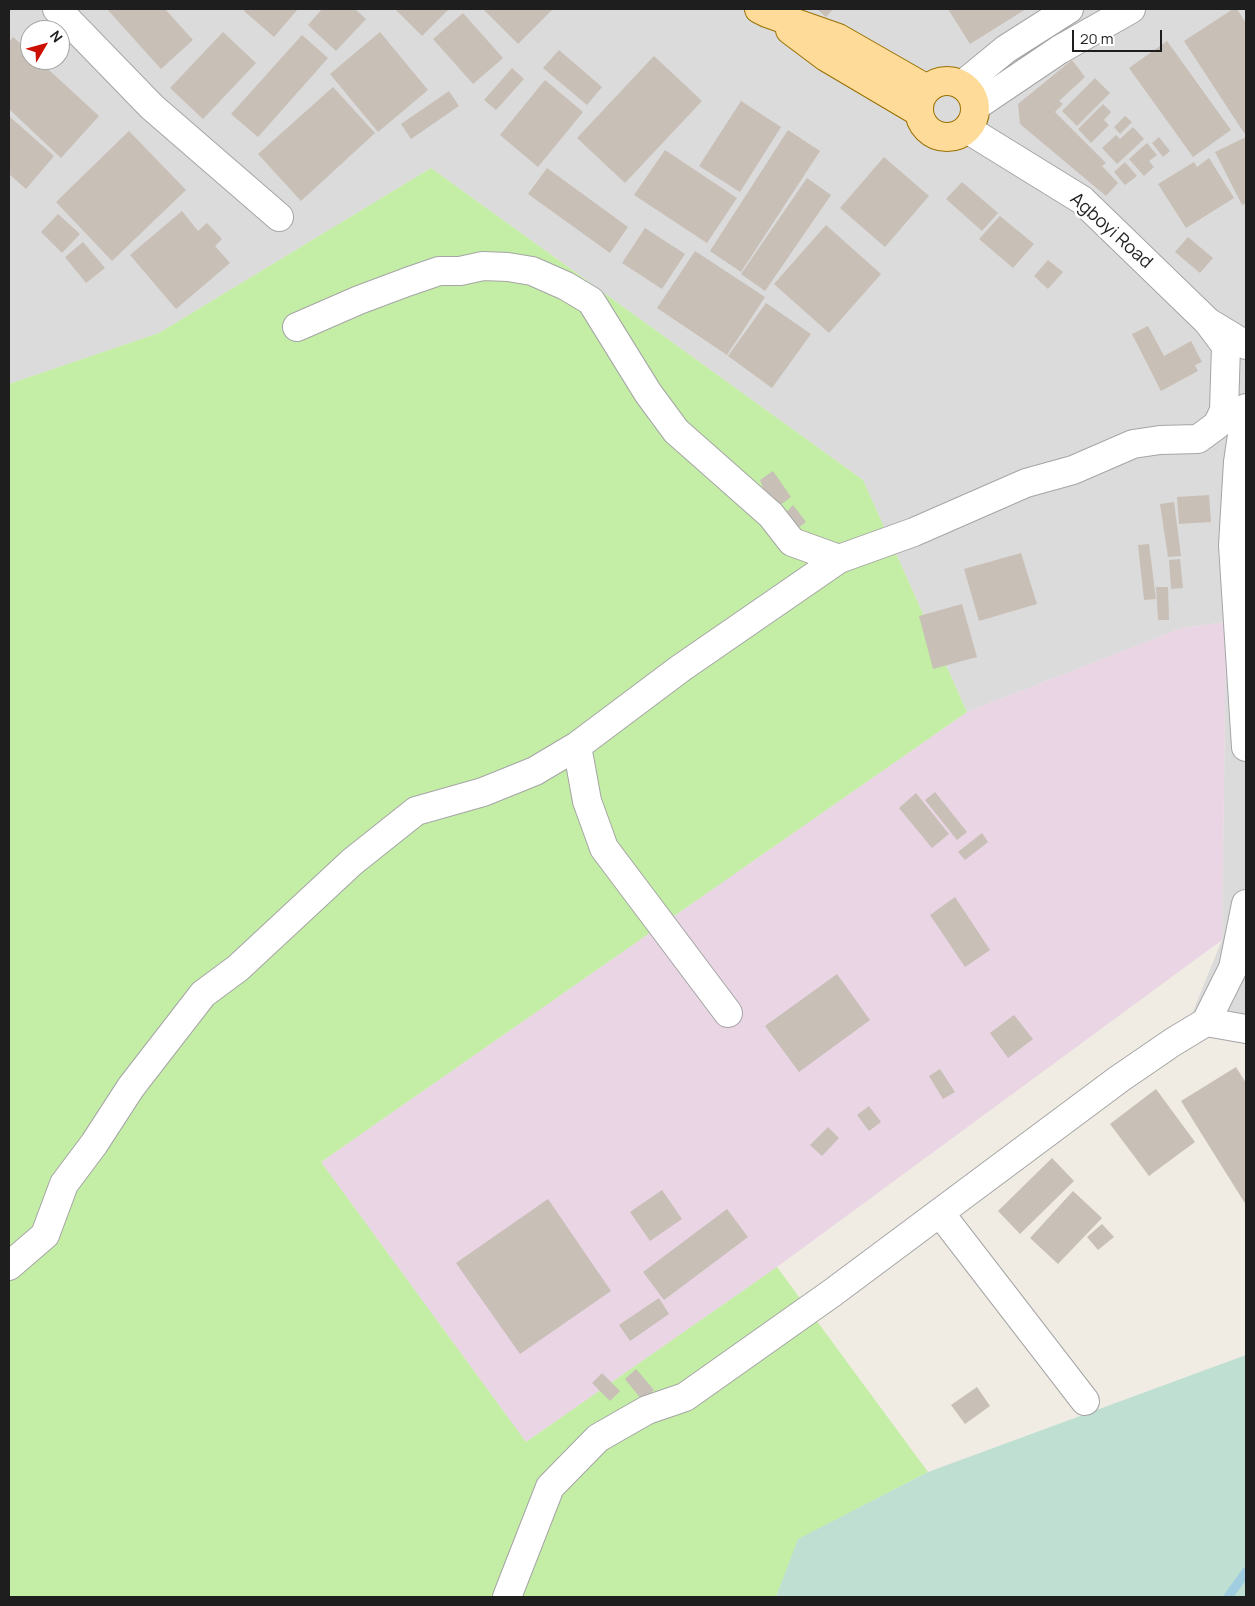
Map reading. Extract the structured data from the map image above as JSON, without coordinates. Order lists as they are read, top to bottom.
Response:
{
  "streets": {
    "street": ["Agboyi Road"]
  },
  "scale_bar": "20 m",
  "north": "top right"
}
